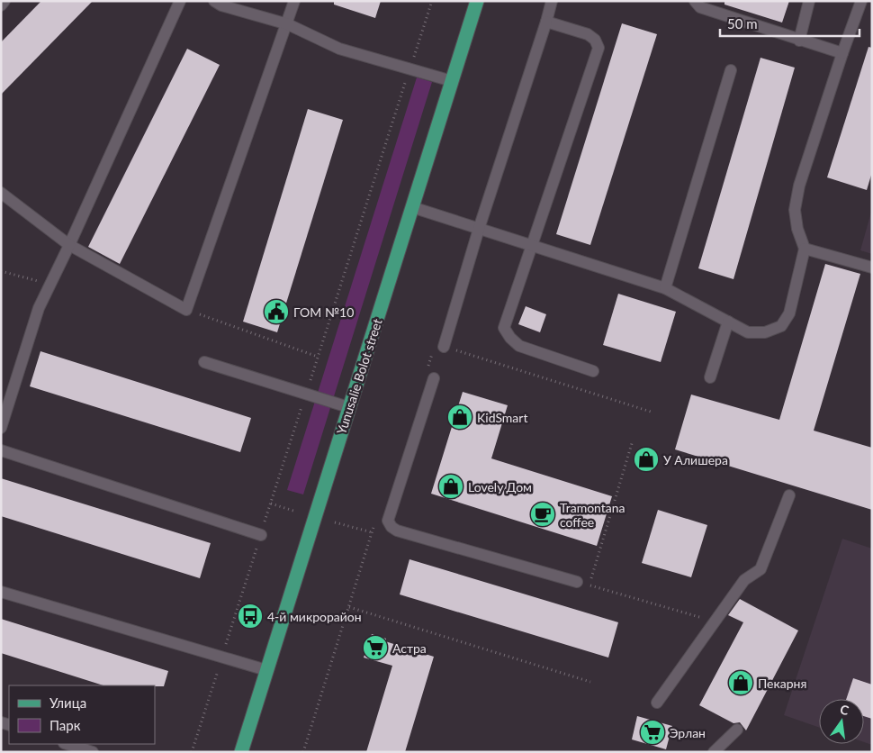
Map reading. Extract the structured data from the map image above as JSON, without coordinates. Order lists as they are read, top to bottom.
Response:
{
  "streets": {
    "main road": ["Yunusalie Bolot street"]
  },
  "places": {
    "public building": ["ГОМ №10"],
    "shop": [
      "KidSmart",
      "У Алишера",
      "Lovely Дом",
      "Пекарня"
    ],
    "cafe": ["Tramontana coffee"],
    "bus stop": ["4-й микрорайон"],
    "supermarket": ["Астра", "Эрлан"]
  },
  "legend": ["Улица", "Парк"],
  "scale_bar": "50 m",
  "north": "top"
}
